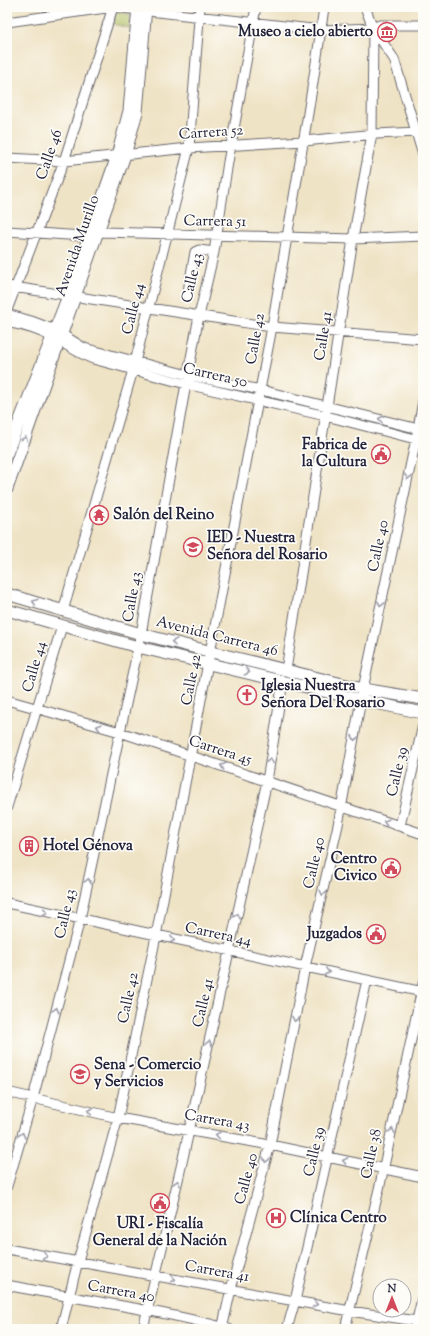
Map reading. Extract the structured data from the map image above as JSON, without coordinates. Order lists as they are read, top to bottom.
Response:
{
  "streets": {
    "main road": ["Avenida Murillo", "Avenida Carrera 46"],
    "street": [
      "Carrera 52",
      "Calle 46",
      "Carrera 51",
      "Calle 43",
      "Calle 44",
      "Calle 41",
      "Calle 42",
      "Carrera 50",
      "Calle 40",
      "Carrera 45",
      "Calle 39",
      "Carrera 44",
      "Carrera 43",
      "Calle 38",
      "Carrera 41",
      "Carrera 40"
    ]
  },
  "crossings": [
    ["Carrera 52", "Calle 46"],
    ["Carrera 52", "Avenida Murillo"],
    ["Carrera 52", "Calle 43"],
    ["Carrera 52", "Calle 44"],
    ["Carrera 52", "Calle 41"],
    ["Carrera 52", "Calle 42"],
    ["Calle 46", "Carrera 51"],
    ["Carrera 51", "Avenida Murillo"],
    ["Carrera 51", "Calle 43"],
    ["Carrera 51", "Calle 44"],
    ["Carrera 51", "Calle 41"],
    ["Carrera 51", "Calle 42"],
    ["Avenida Murillo", "Carrera 50"],
    ["Calle 43", "Carrera 50"],
    ["Calle 43", "Avenida Carrera 46"],
    ["Calle 43", "Carrera 45"],
    ["Calle 43", "Carrera 44"],
    ["Calle 43", "Carrera 43"],
    ["Calle 44", "Carrera 50"],
    ["Calle 44", "Avenida Carrera 46"],
    ["Calle 44", "Carrera 45"],
    ["Calle 41", "Carrera 50"],
    ["Calle 41", "Avenida Carrera 46"],
    ["Calle 41", "Carrera 45"],
    ["Calle 41", "Carrera 44"],
    ["Calle 41", "Carrera 43"],
    ["Calle 41", "Carrera 41"],
    ["Calle 41", "Carrera 40"],
    ["Calle 42", "Carrera 50"],
    ["Calle 42", "Avenida Carrera 46"],
    ["Calle 42", "Carrera 45"],
    ["Calle 42", "Carrera 44"],
    ["Calle 42", "Carrera 43"],
    ["Calle 42", "Carrera 41"],
    ["Calle 42", "Carrera 40"],
    ["Carrera 50", "Calle 40"],
    ["Calle 40", "Avenida Carrera 46"],
    ["Calle 40", "Carrera 45"],
    ["Calle 40", "Carrera 44"],
    ["Calle 40", "Carrera 43"],
    ["Calle 40", "Carrera 41"],
    ["Calle 40", "Carrera 40"],
    ["Carrera 45", "Calle 39"],
    ["Calle 39", "Carrera 44"],
    ["Calle 39", "Carrera 43"],
    ["Calle 39", "Carrera 41"],
    ["Carrera 44", "Calle 38"],
    ["Carrera 43", "Calle 38"],
    ["Calle 38", "Carrera 41"]
  ],
  "one_way": [
    "Calle 43",
    "Calle 41",
    "Calle 40",
    "Carrera 45",
    "Carrera 44",
    "Carrera 43",
    "Calle 38",
    "Carrera 41"
  ],
  "places": {
    "museum": ["Museo a cielo abierto"],
    "public building": [
      "Fabrica de la Cultura",
      "Centro Civico",
      "Juzgados",
      "URI - Fiscalía General de la Nación"
    ],
    "temple": ["Salón del Reino"],
    "school or university": ["IED - Nuestra Señora del Rosario", "Sena - Comercio y Servicios"],
    "church": ["Iglesia Nuestra Señora Del Rosario"],
    "building": ["Hotel Génova"],
    "hospital": ["Clínica Centro"]
  },
  "north": "top"
}
